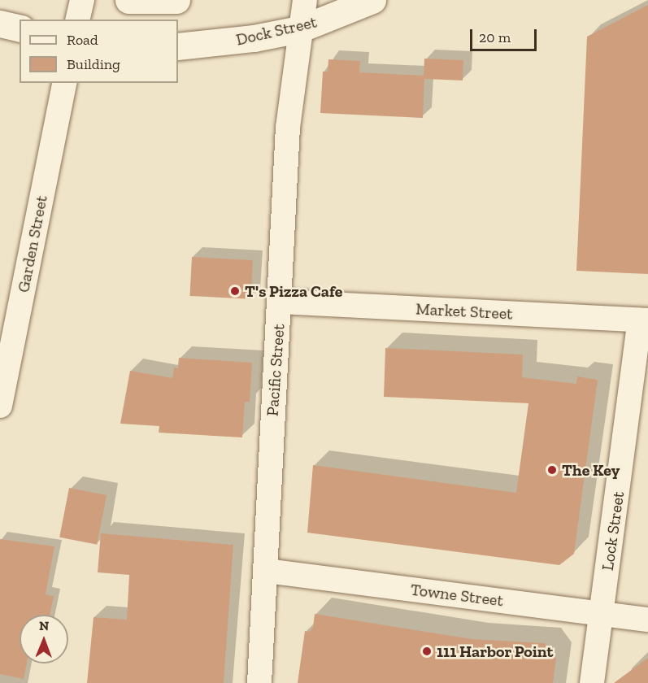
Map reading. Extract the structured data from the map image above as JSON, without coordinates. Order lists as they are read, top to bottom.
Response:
{
  "streets": {
    "street": [
      "Dock Street",
      "Garden Street",
      "Market Street",
      "Pacific Street",
      "Lock Street",
      "Towne Street"
    ]
  },
  "crossings": [
    ["Dock Street", "Pacific Street"],
    ["Market Street", "Pacific Street"],
    ["Market Street", "Lock Street"],
    ["Pacific Street", "Towne Street"],
    ["Lock Street", "Towne Street"]
  ],
  "places": ["T's Pizza Cafe", "The Key", "111 Harbor Point"],
  "legend": ["Road", "Building"],
  "scale_bar": "20 m",
  "north": "top"
}
